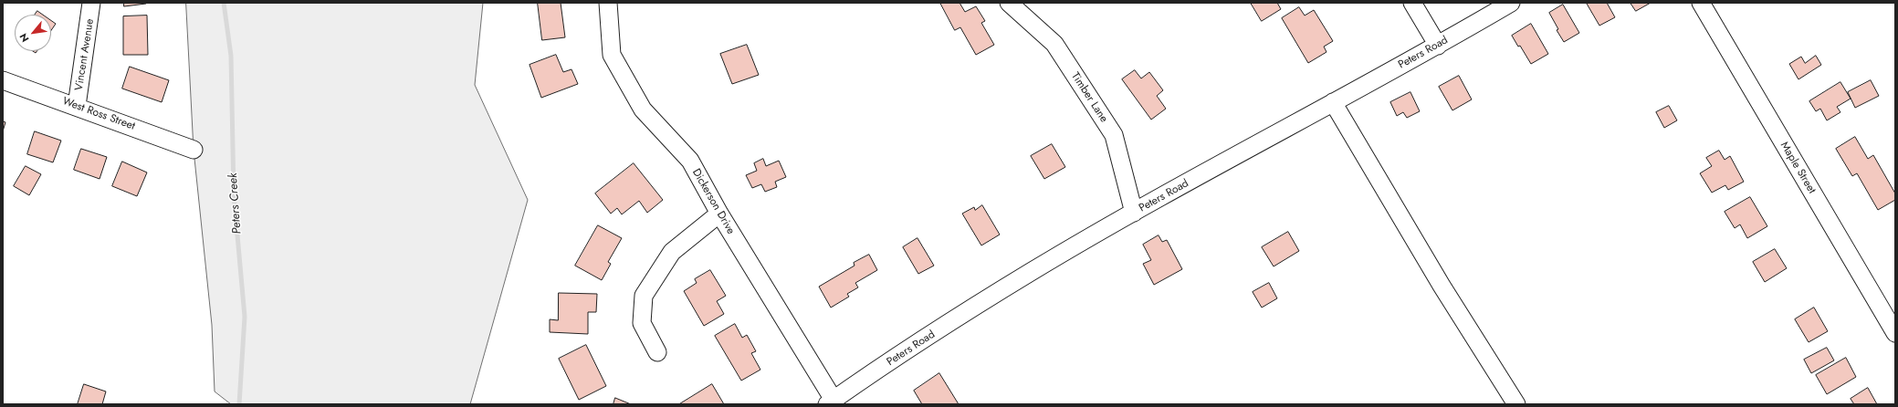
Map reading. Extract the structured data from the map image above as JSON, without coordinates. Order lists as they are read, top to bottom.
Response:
{
  "streets": {
    "street": [
      "Peters Road",
      "Vincent Avenue",
      "Timber Lane",
      "West Ross Street",
      "Maple Street",
      "Dickerson Drive"
    ]
  },
  "crossings": [
    ["Peters Road", "Timber Lane"],
    ["Peters Road", "Dickerson Drive"],
    ["Vincent Avenue", "West Ross Street"]
  ],
  "water": ["Peters Creek"],
  "north": "bottom left"
}
